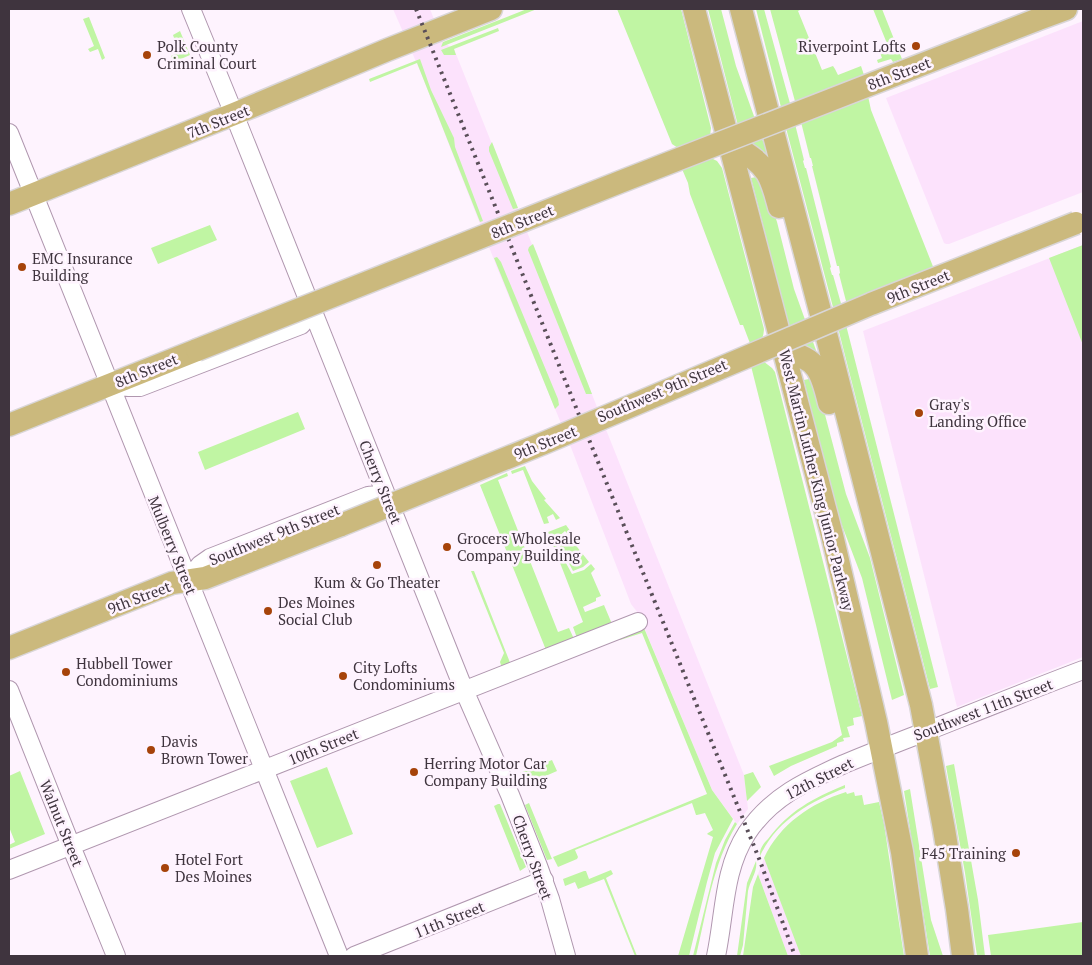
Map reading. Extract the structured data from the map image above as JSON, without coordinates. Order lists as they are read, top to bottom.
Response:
{
  "streets": {
    "main road": [
      "8th Street",
      "7th Street",
      "9th Street",
      "West Martin Luther King Junior Parkway"
    ],
    "street": [
      "Southwest 9th Street",
      "Cherry Street",
      "Mulberry Street",
      "Southwest 11th Street",
      "10th Street",
      "12th Street",
      "Walnut Street",
      "11th Street"
    ]
  },
  "crossings": [
    ["8th Street", "Mulberry Street"],
    ["7th Street", "Cherry Street"],
    ["7th Street", "Mulberry Street"],
    ["9th Street", "Southwest 9th Street"],
    ["9th Street", "Mulberry Street"],
    ["Southwest 9th Street", "West Martin Luther King Junior Parkway"],
    ["Southwest 9th Street", "Cherry Street"],
    ["Southwest 9th Street", "Mulberry Street"],
    ["West Martin Luther King Junior Parkway", "Southwest 11th Street"],
    ["West Martin Luther King Junior Parkway", "12th Street"],
    ["Cherry Street", "10th Street"],
    ["Cherry Street", "11th Street"],
    ["Mulberry Street", "10th Street"],
    ["Southwest 11th Street", "12th Street"],
    ["10th Street", "Walnut Street"]
  ],
  "places": [
    "Riverpoint Lofts",
    "Polk County Criminal Court",
    "EMC Insurance Building",
    "Gray's Landing Office",
    "Grocers Wholesale Company Building",
    "Kum & Go Theater",
    "Des Moines Social Club",
    "Hubbell Tower Condominiums",
    "City Lofts Condominiums",
    "Davis Brown Tower",
    "Herring Motor Car Company Building",
    "F45 Training",
    "Hotel Fort Des Moines"
  ]
}
